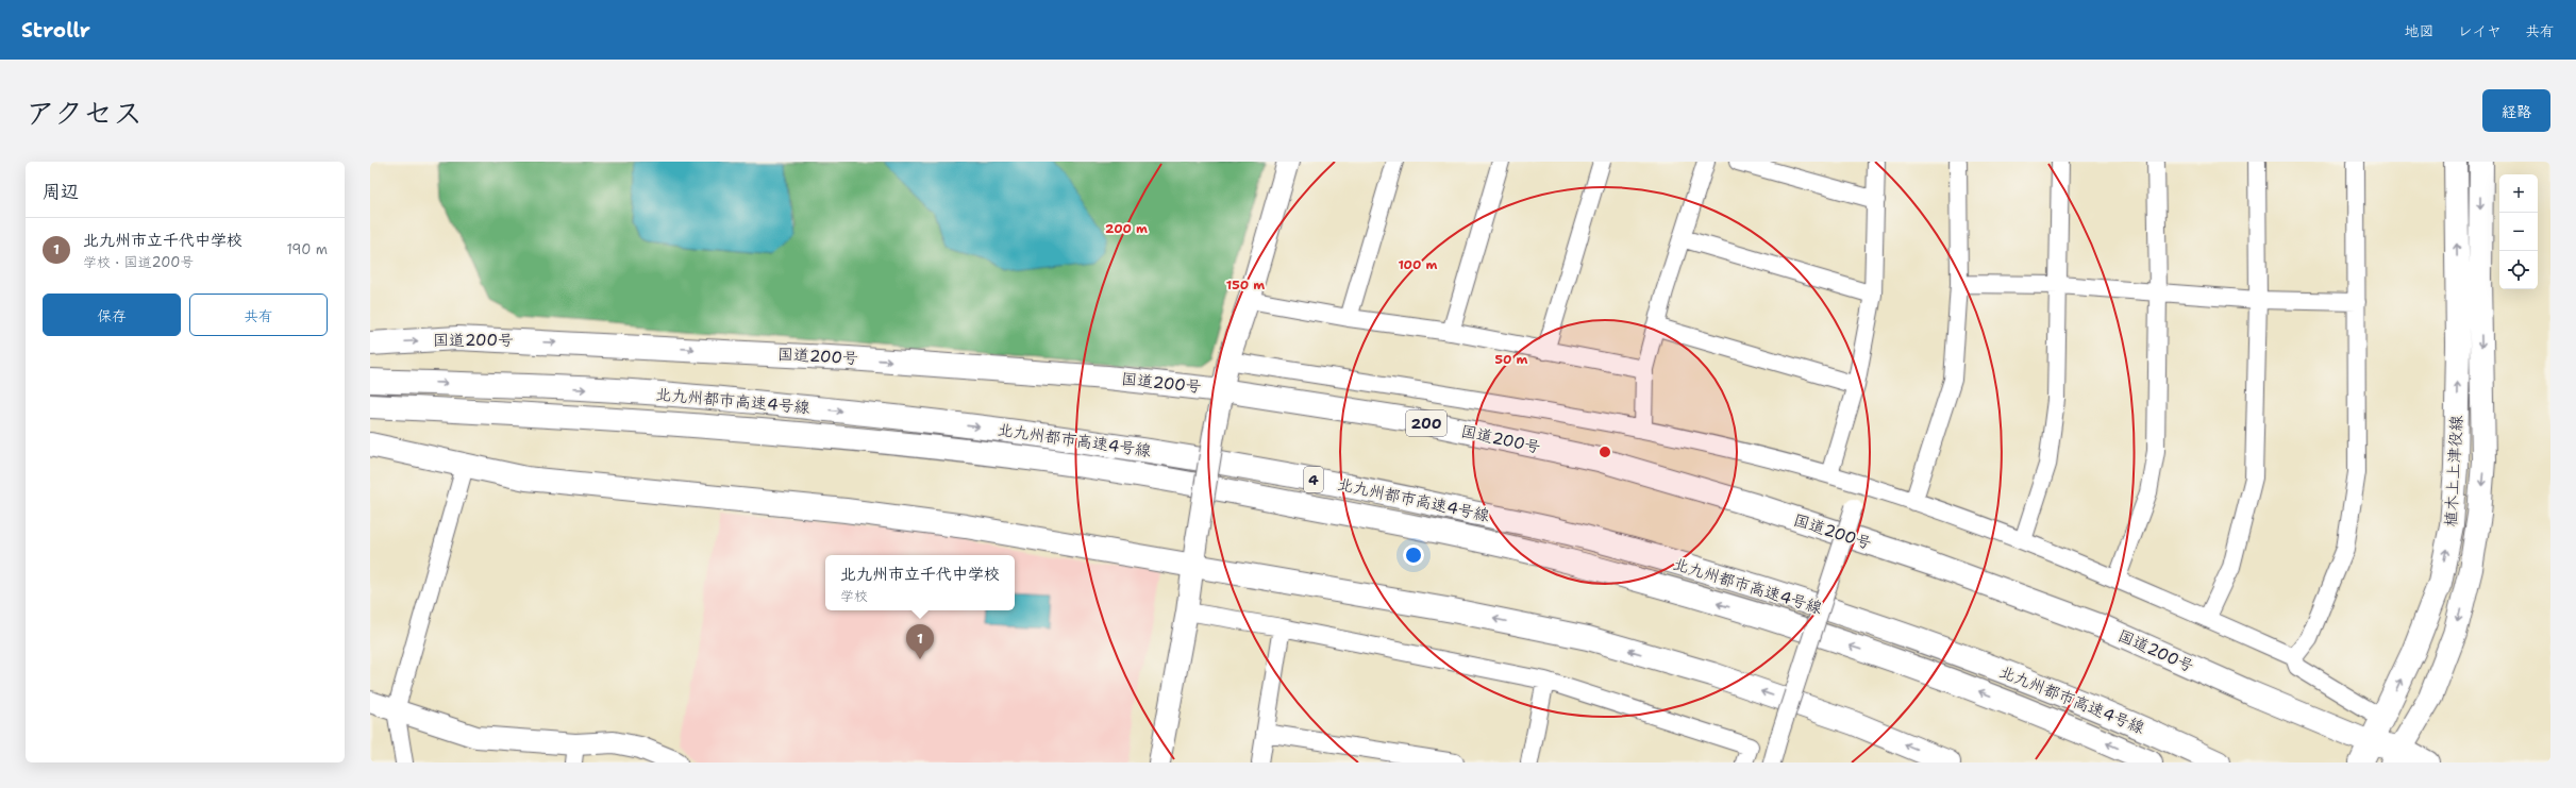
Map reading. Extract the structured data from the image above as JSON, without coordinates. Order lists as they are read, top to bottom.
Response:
{
  "streets": {
    "main road": [
      "国道200号",
      "北九州都市高速4号線",
      "200",
      "植木上上津役線",
      "4"
    ]
  },
  "crossings": [
    ["国道200号", "植木上上津役線"]
  ],
  "page": {
    "header": "Strollr",
    "nav": ["地図", "レイヤ", "共有"],
    "title": "アクセス",
    "buttons": [
      "経路",
      ["保存", "共有"]
    ],
    "heading": "周辺",
    "map_buttons": ["+", "−"],
    "list": [
      {
        "mark": "1",
        "name": "北九州市立千代中学校",
        "note": "学校 · 国道200号",
        "value": "190 m"
      }
    ],
    "popup": ["北九州市立千代中学校", "学校"],
    "pins": "1"
  },
  "rings": [
    "200 m",
    "100 m",
    "150 m",
    "50 m"
  ]
}
